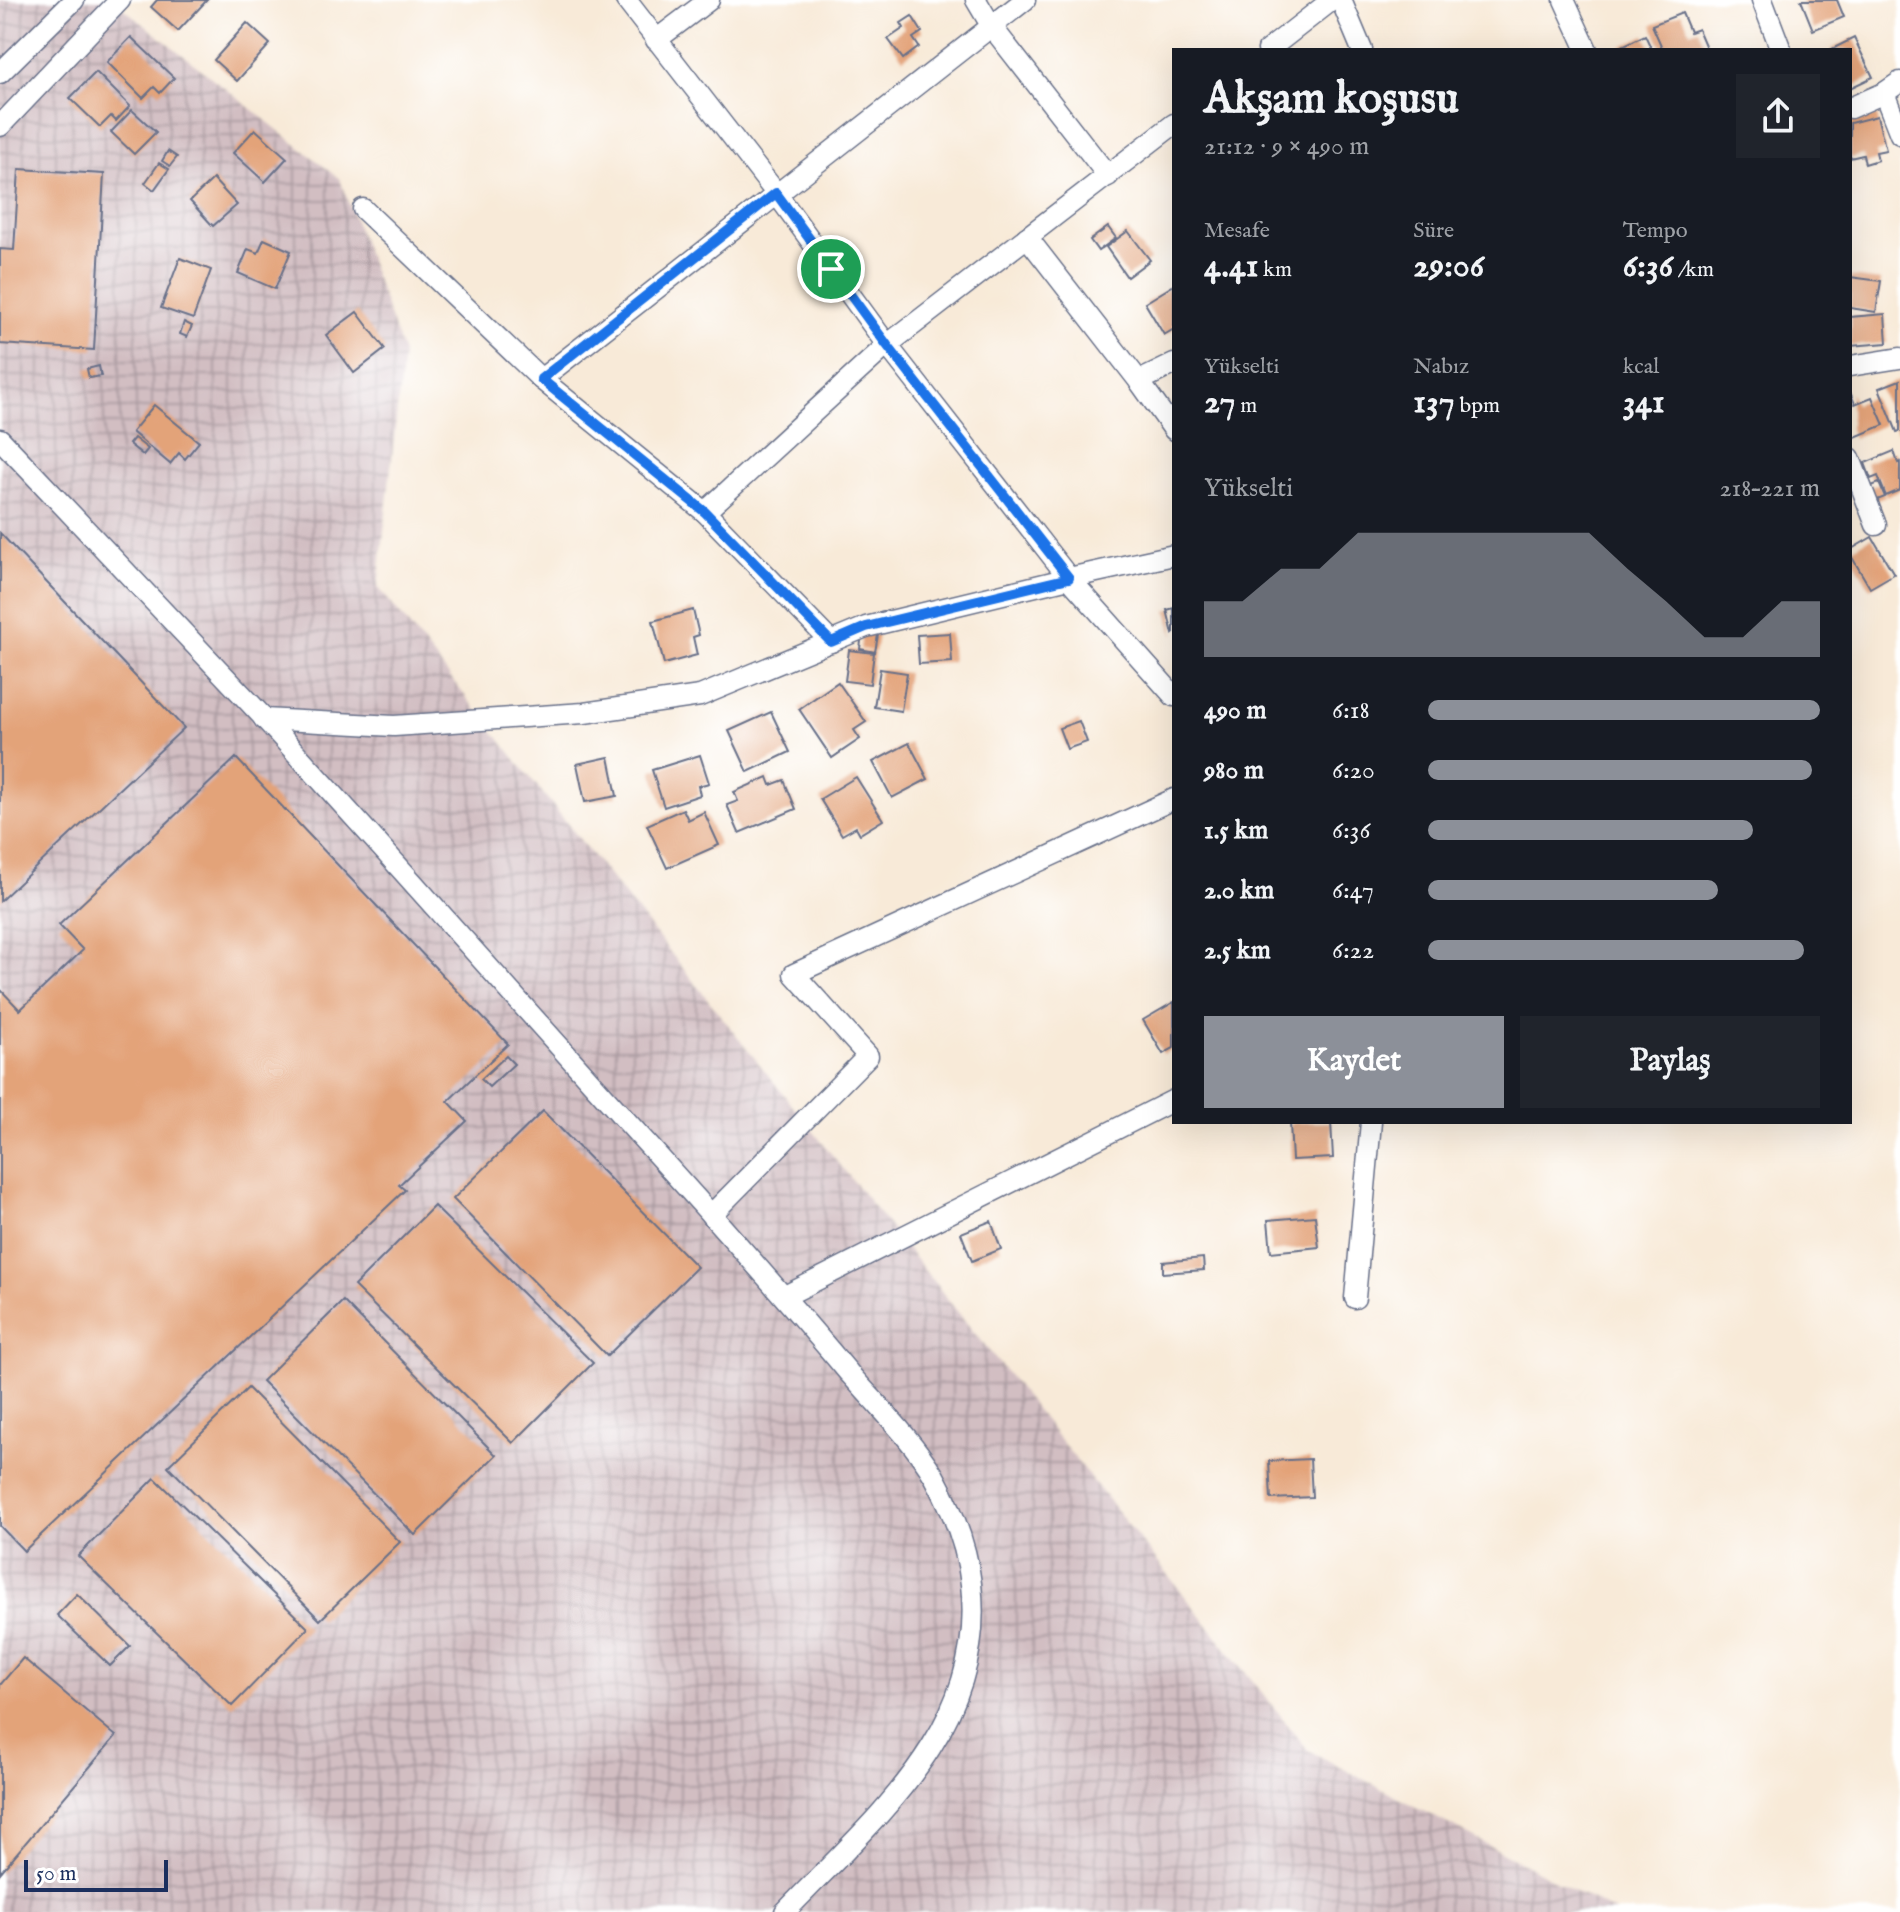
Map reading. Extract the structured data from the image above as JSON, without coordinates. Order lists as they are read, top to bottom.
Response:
{
  "scale_bar": "50 m",
  "page": {
    "heading": ["Akşam koşusu", "21:12 · 9 × 490 m"],
    "stats": [
      ["Mesafe", "4.41 km"],
      ["Süre", "29:06"],
      ["Tempo", "6:36 /km"],
      ["Yükselti", "27 m"],
      ["Nabız", "137 bpm"],
      ["kcal", "341"]
    ],
    "chart": ["Yükselti", "218–221 m"],
    "list": [
      {
        "name": "490 m",
        "note": "6:18"
      },
      {
        "name": "980 m",
        "note": "6:20"
      },
      {
        "name": "1.5 km",
        "note": "6:36"
      },
      {
        "name": "2.0 km",
        "note": "6:47"
      },
      {
        "name": "2.5 km",
        "note": "6:22"
      }
    ],
    "buttons": ["Kaydet", "Paylaş"],
    "scale": "50 m"
  }
}
